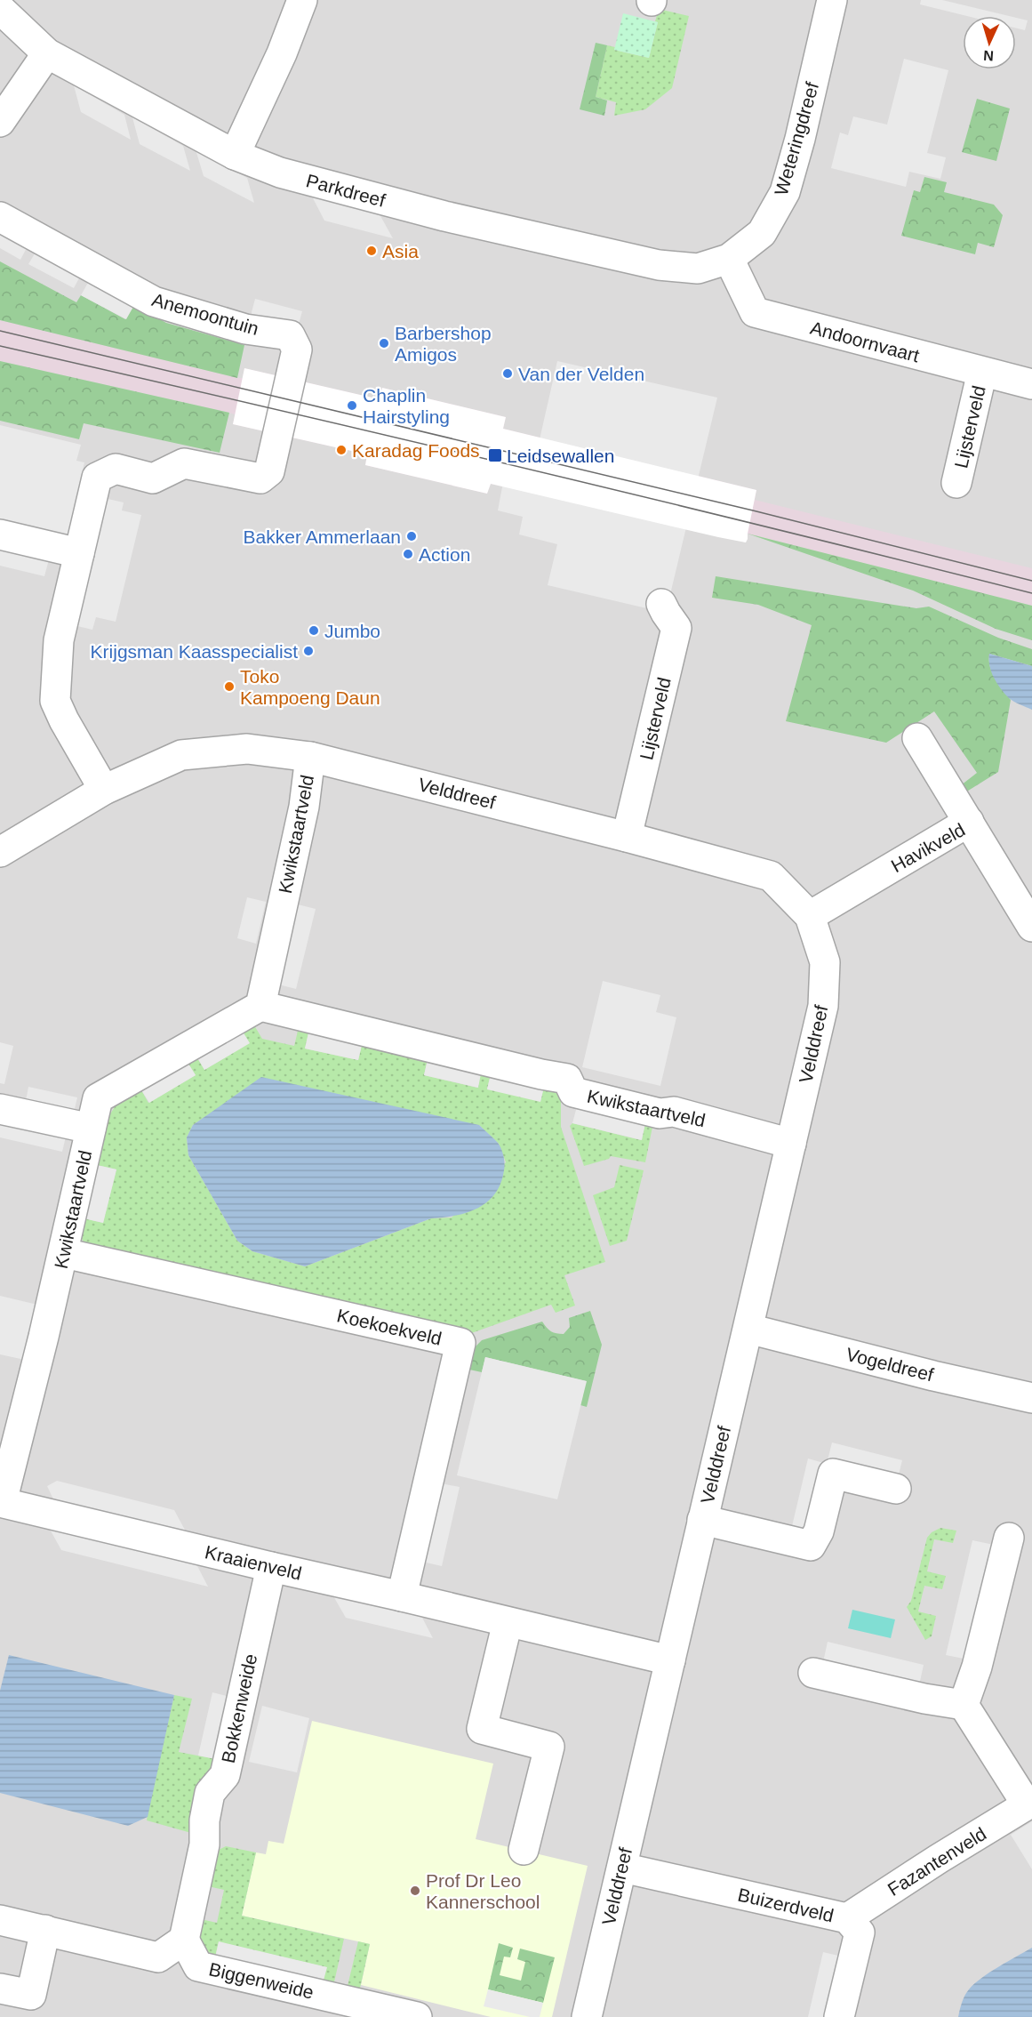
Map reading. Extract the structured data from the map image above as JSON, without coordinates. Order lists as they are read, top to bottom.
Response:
{
  "streets": {
    "street": [
      "Weteringdreef",
      "Parkdreef",
      "Anemoontuin",
      "Andoornvaart",
      "Lijsterveld",
      "Velddreef",
      "Kwikstaartveld",
      "Havikveld",
      "Koekoekveld",
      "Vogeldreef",
      "Kraaienveld",
      "Bokkenweide",
      "Fazantenveld",
      "Buizerdveld",
      "Biggenweide"
    ]
  },
  "crossings": [
    ["Weteringdreef", "Parkdreef"],
    ["Weteringdreef", "Andoornvaart"],
    ["Parkdreef", "Andoornvaart"],
    ["Andoornvaart", "Lijsterveld"],
    ["Lijsterveld", "Velddreef"],
    ["Velddreef", "Kwikstaartveld"],
    ["Velddreef", "Havikveld"],
    ["Velddreef", "Vogeldreef"],
    ["Velddreef", "Kraaienveld"],
    ["Velddreef", "Buizerdveld"],
    ["Kwikstaartveld", "Koekoekveld"],
    ["Kwikstaartveld", "Kraaienveld"],
    ["Koekoekveld", "Kraaienveld"],
    ["Kraaienveld", "Bokkenweide"],
    ["Bokkenweide", "Biggenweide"],
    ["Fazantenveld", "Buizerdveld"]
  ],
  "places": {
    "other": [
      "Asia",
      "Barbershop Amigos",
      "Van der Velden",
      "Chaplin Hairstyling",
      "Karadag Foods",
      "Bakker Ammerlaan",
      "Action",
      "Jumbo",
      "Krijgsman Kaasspecialist",
      "Toko Kampoeng Daun",
      "Prof Dr Leo Kannerschool"
    ],
    "transit": ["Leidsewallen"]
  },
  "north": "bottom"
}
